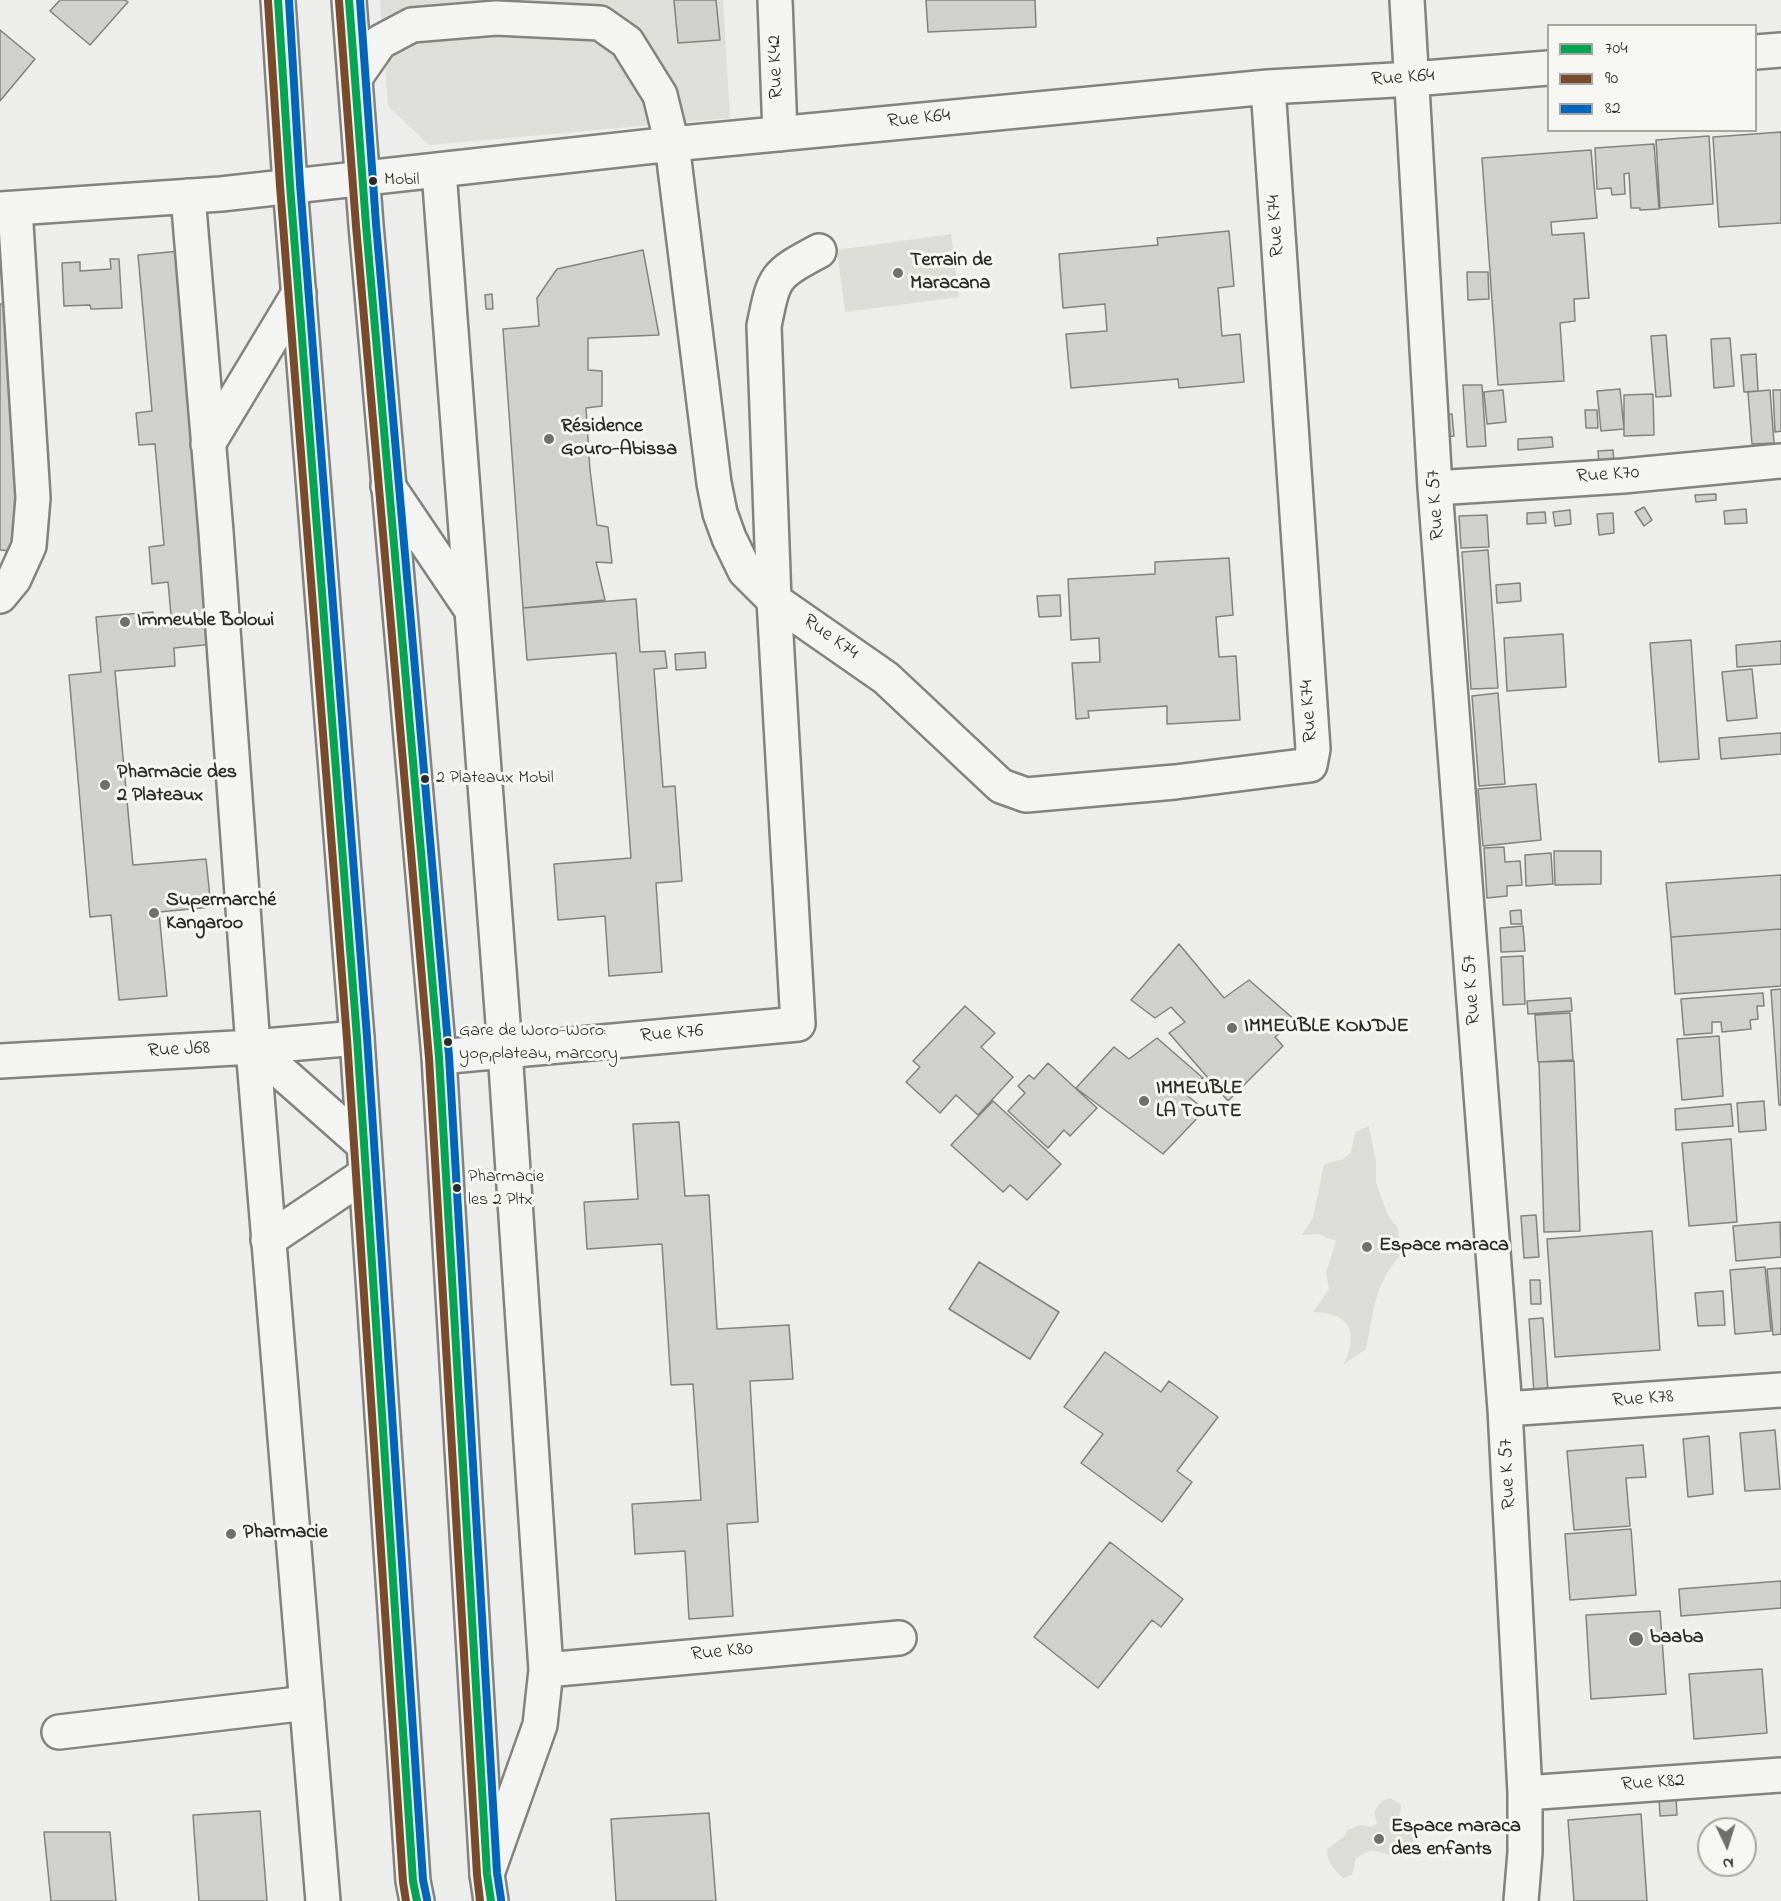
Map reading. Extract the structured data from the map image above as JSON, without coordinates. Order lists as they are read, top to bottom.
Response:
{
  "streets": {
    "street": [
      "Rue K42",
      "Rue K64",
      "Rue K74",
      "Rue K70",
      "Rue K 57",
      "Rue K76",
      "Rue J68",
      "Rue K78",
      "Rue K80",
      "Rue K82"
    ]
  },
  "crossings": [
    ["Rue K42", "Rue K64"],
    ["Rue K64", "Rue K74"],
    ["Rue K64", "Rue K 57"],
    ["Rue K74", "Rue K76"],
    ["Rue K70", "Rue K 57"],
    ["Rue K 57", "Rue K78"],
    ["Rue K 57", "Rue K82"]
  ],
  "places": [
    "Mobil",
    "Terrain de Maracana",
    "Résidence Gouro-Abissa",
    "Immeuble Bolowi",
    "2 Plateaux Mobil",
    "Pharmacie des 2 Plateaux",
    "Supermarché Kangaroo",
    "IMMEUBLE KONDJE",
    "Gare de Woro-Woro: yop,plateau, marcory",
    "IMMEUBLE LA TOUTE",
    "Pharmacie les 2 Pltx",
    "Espace maraca",
    "Pharmacie",
    "baaba",
    "Espace maraca des enfants"
  ],
  "lines": ["transit line 704", "transit line 82", "transit line 90"],
  "legend": ["704", "90", "82"],
  "north": "bottom"
}
